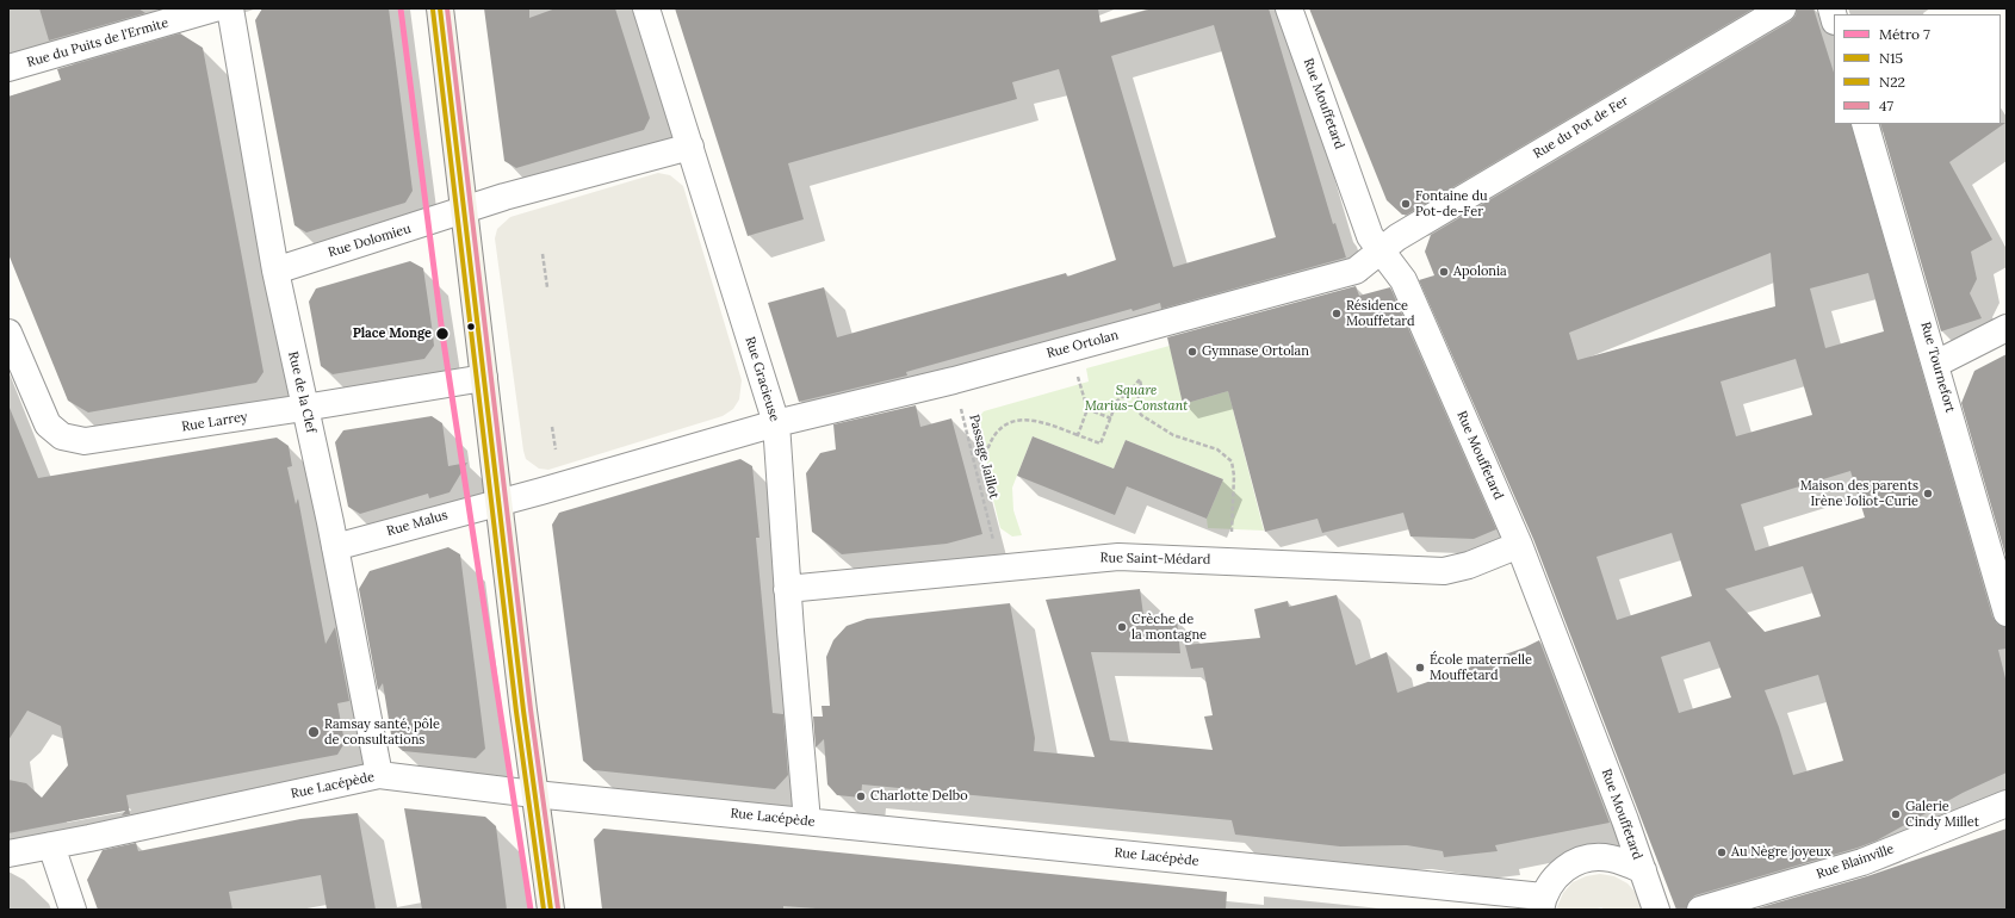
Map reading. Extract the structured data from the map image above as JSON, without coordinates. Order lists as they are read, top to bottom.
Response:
{
  "streets": {
    "street": [
      "Rue du Puits de l'Ermite",
      "Rue Mouffetard",
      "Rue du Pot de Fer",
      "Rue Dolomieu",
      "Rue Ortolan",
      "Rue Tournefort",
      "Rue Gracieuse",
      "Rue de la Clef",
      "Rue Larrey",
      "Rue Malus",
      "Rue Saint-Médard",
      "Rue Lacépède",
      "Rue Blainville"
    ],
    "path": ["Passage Jaillot"]
  },
  "crossings": [
    ["Rue Mouffetard", "Rue du Pot de Fer"],
    ["Rue Mouffetard", "Rue Ortolan"],
    ["Rue Mouffetard", "Rue Saint-Médard"],
    ["Rue du Pot de Fer", "Rue Ortolan"],
    ["Rue Dolomieu", "Rue de la Clef"],
    ["Rue Ortolan", "Rue Gracieuse"],
    ["Rue Ortolan", "Passage Jaillot"],
    ["Rue Gracieuse", "Rue Saint-Médard"],
    ["Rue Gracieuse", "Rue Lacépède"],
    ["Rue de la Clef", "Rue Larrey"],
    ["Rue de la Clef", "Rue Malus"],
    ["Rue de la Clef", "Rue Lacépède"]
  ],
  "parks": ["Square Marius-Constant"],
  "places": [
    "Fontaine du Pot-de-Fer",
    "Apolonia",
    "Résidence Mouffetard",
    "Place Monge",
    "Gymnase Ortolan",
    "Maison des parents Irène Joliot-Curie",
    "Crèche de la montagne",
    "École maternelle Mouffetard",
    "Ramsay santé, pôle de consultations",
    "Charlotte Delbo",
    "Galerie Cindy Millet",
    "Au Nègre joyeux"
  ],
  "lines": [
    "metro line 7",
    "transit line N15",
    "transit line 47",
    "transit line N22"
  ],
  "legend": [
    "Métro 7",
    "N15",
    "N22",
    "47"
  ]
}
